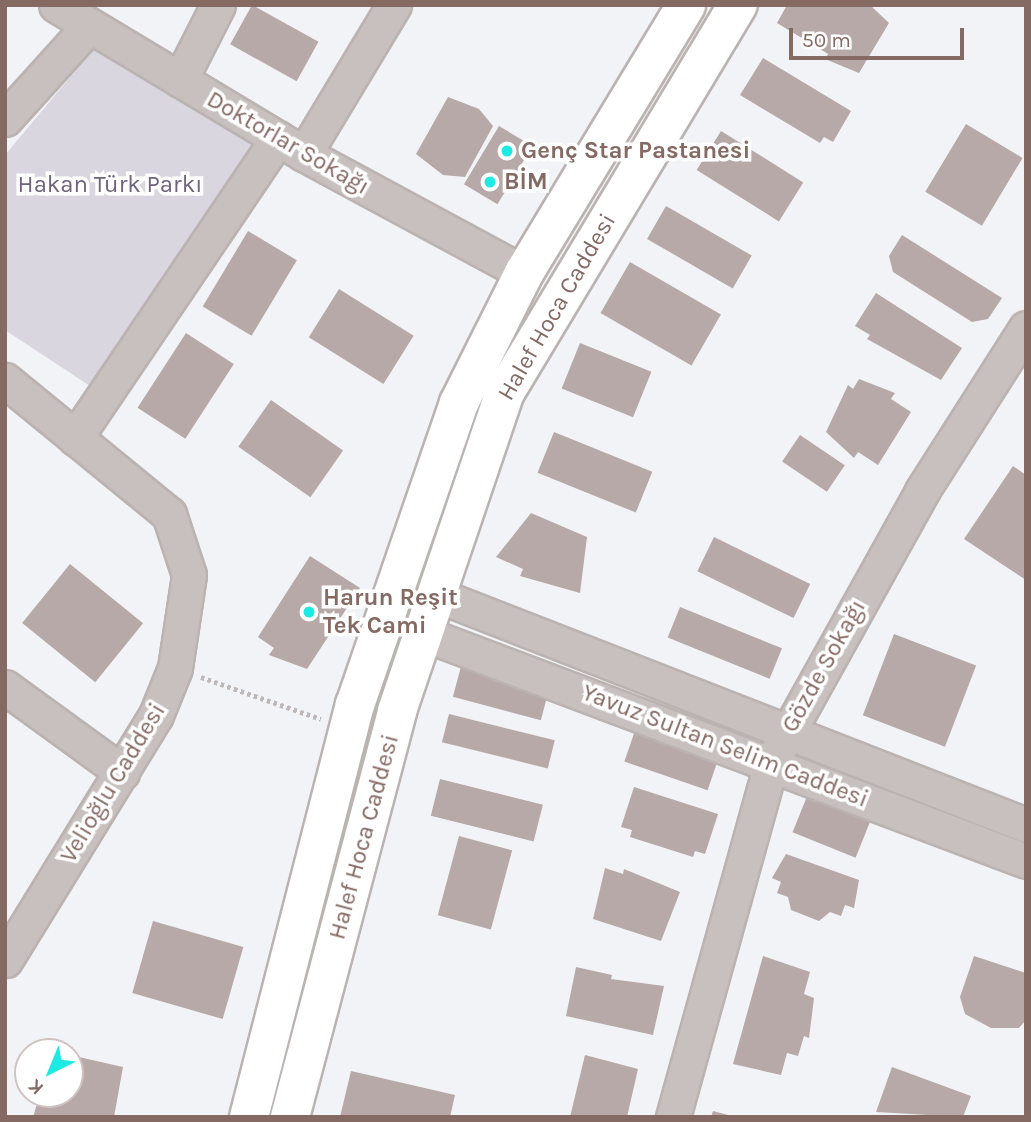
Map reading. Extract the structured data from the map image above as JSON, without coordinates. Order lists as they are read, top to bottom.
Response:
{
  "streets": {
    "main road": ["Halef Hoca Caddesi"],
    "street": [
      "Doktorlar Sokağı",
      "Gözde Sokağı",
      "Yavuz Sultan Selim Caddesi",
      "Velioğlu Caddesi"
    ]
  },
  "crossings": [
    ["Doktorlar Sokağı", "Halef Hoca Caddesi"],
    ["Halef Hoca Caddesi", "Yavuz Sultan Selim Caddesi"],
    ["Gözde Sokağı", "Yavuz Sultan Selim Caddesi"]
  ],
  "parks": ["Hakan Türk Parkı"],
  "places": ["Genç Star Pastanesi", "BİM", "Harun Reşit Tek Cami"],
  "scale_bar": "50 m",
  "north": "bottom left"
}
